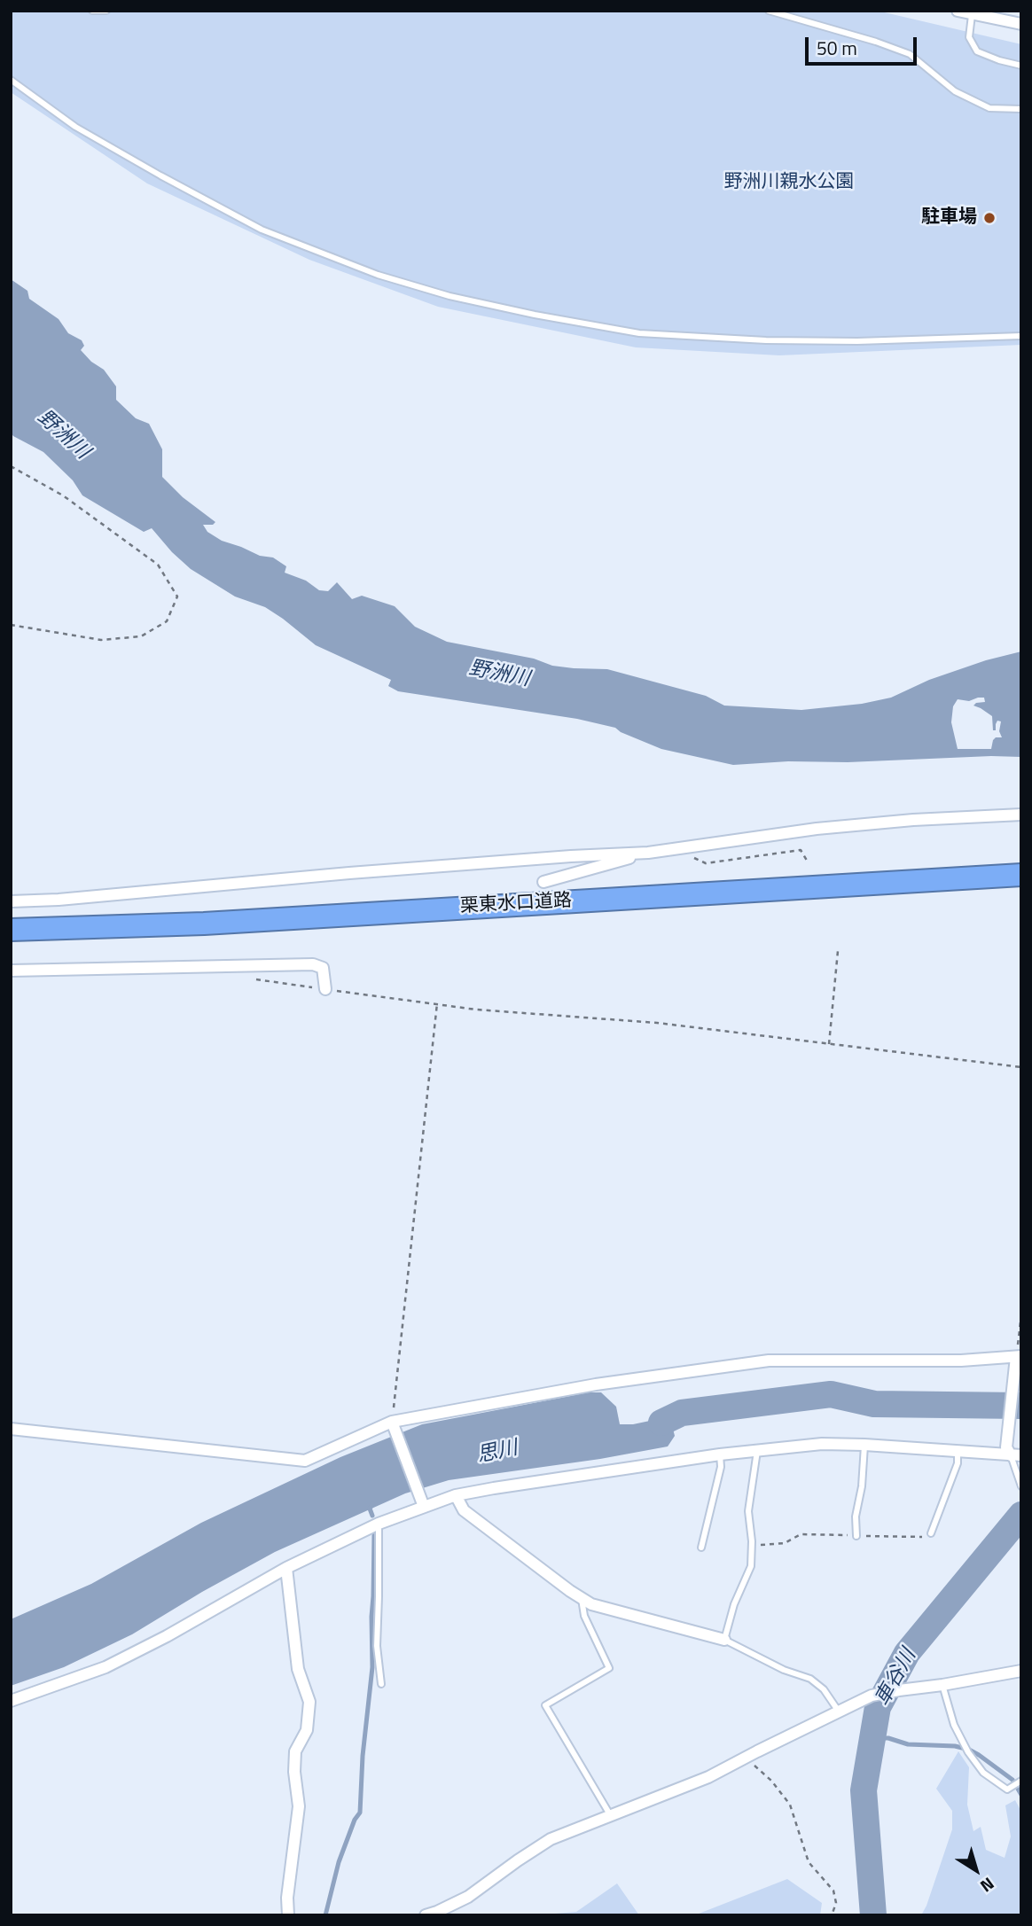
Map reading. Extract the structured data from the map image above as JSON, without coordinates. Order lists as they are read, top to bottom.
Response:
{
  "streets": {
    "highway": ["栗東水口道路"]
  },
  "water": ["野洲川", "思川", "車谷川"],
  "parks": ["野洲川親水公園"],
  "places": ["駐車場"],
  "scale_bar": "50 m",
  "north": "bottom right"
}
